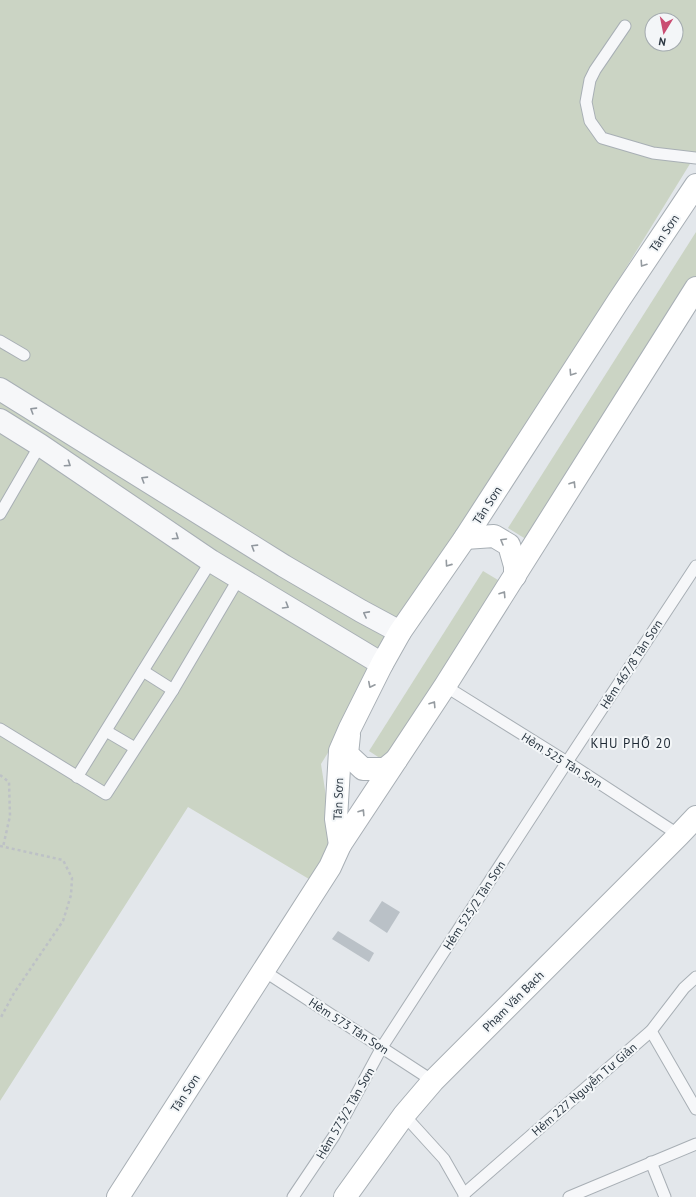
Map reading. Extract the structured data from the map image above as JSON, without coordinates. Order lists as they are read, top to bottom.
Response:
{
  "streets": {
    "street": ["Tân Sơn", "Phạm Văn Bạch"],
    "lane": [
      "Hẻm 467/8 Tân Sơn",
      "Hẻm 525 Tân Sơn",
      "Hẻm 525/2 Tân Sơn",
      "Hẻm 573 Tân Sơn",
      "Hẻm 227 Nguyễn Tư Giản",
      "Hẻm 573/2 Tân Sơn"
    ]
  },
  "crossings": [
    ["Tân Sơn", "Hẻm 525 Tân Sơn"],
    ["Tân Sơn", "Hẻm 573 Tân Sơn"],
    ["Hẻm 467/8 Tân Sơn", "Hẻm 525 Tân Sơn"],
    ["Hẻm 467/8 Tân Sơn", "Hẻm 525/2 Tân Sơn"],
    ["Hẻm 525 Tân Sơn", "Hẻm 525/2 Tân Sơn"],
    ["Hẻm 525 Tân Sơn", "Phạm Văn Bạch"],
    ["Hẻm 525/2 Tân Sơn", "Hẻm 573 Tân Sơn"],
    ["Hẻm 525/2 Tân Sơn", "Hẻm 573/2 Tân Sơn"],
    ["Phạm Văn Bạch", "Hẻm 573 Tân Sơn"],
    ["Hẻm 573 Tân Sơn", "Hẻm 573/2 Tân Sơn"]
  ],
  "districts": ["KHU PHỐ 20"],
  "north": "bottom"
}
